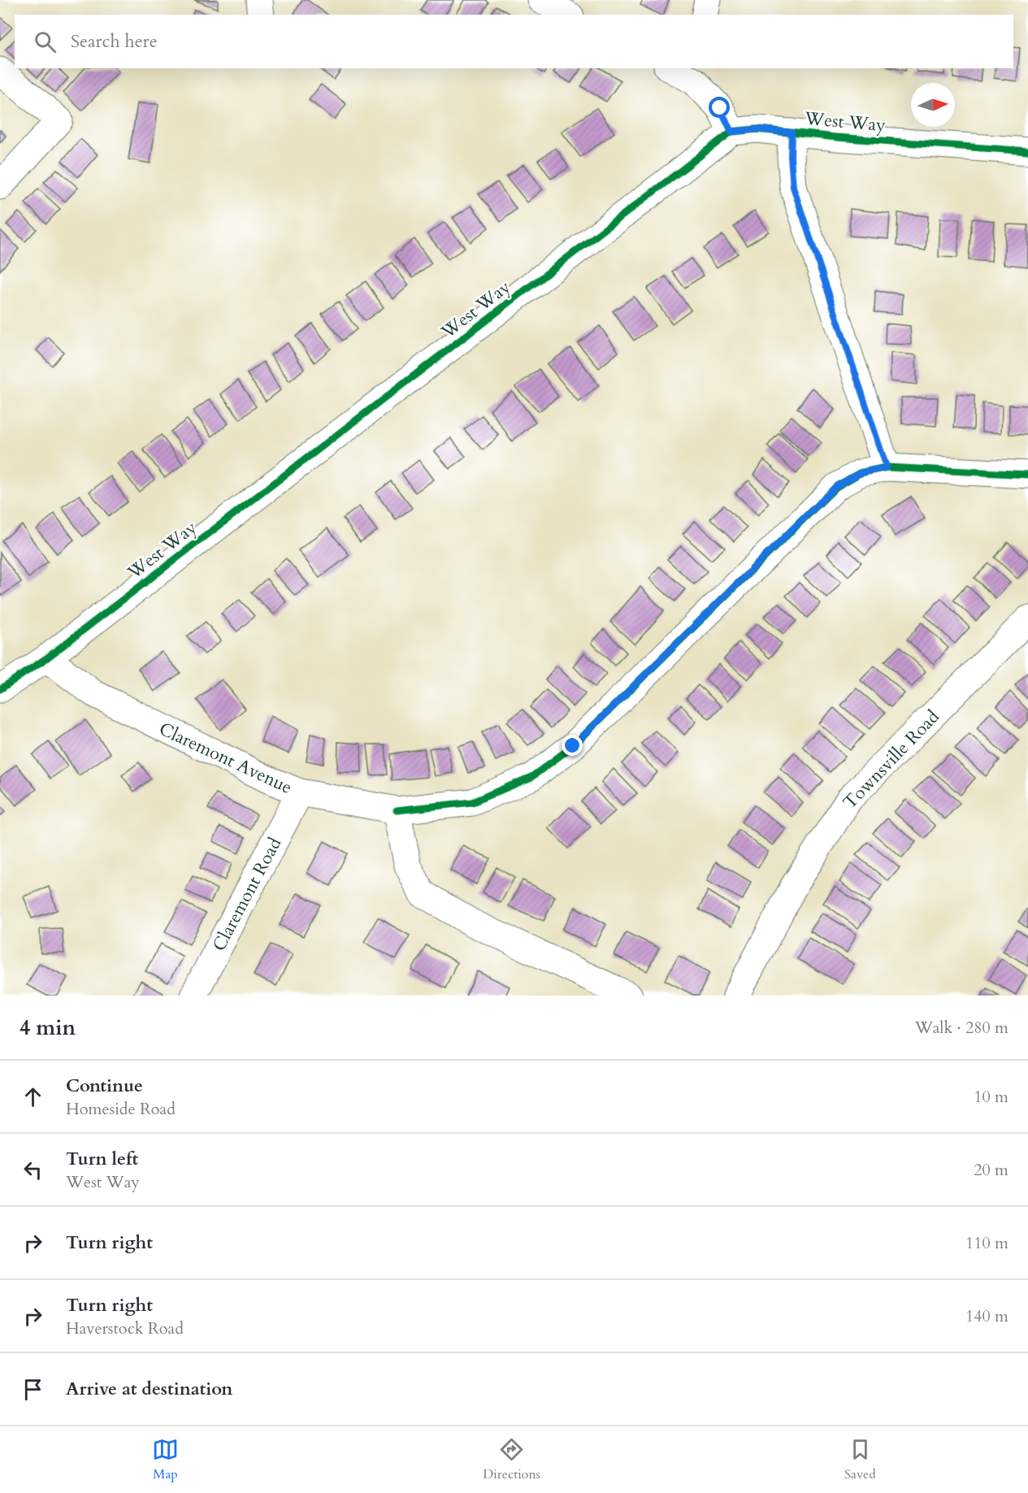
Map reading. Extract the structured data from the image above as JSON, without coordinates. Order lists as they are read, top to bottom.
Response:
{
  "streets": {
    "street": [
      "West Way",
      "Claremont Avenue",
      "Townsville Road",
      "Claremont Road"
    ]
  },
  "crossings": [
    ["West Way", "Claremont Avenue"],
    ["Claremont Avenue", "Claremont Road"]
  ],
  "north": "right",
  "page": {
    "search": "Search here",
    "heading": ["4 min", "Walk · 280 m"],
    "list": [
      ["Continue", "Homeside Road", "10 m"],
      ["Turn left", "West Way", "20 m"],
      ["Turn right", "110 m"],
      ["Turn right", "Haverstock Road", "140 m"],
      "Arrive at destination"
    ],
    "nav": ["Map", "Directions", "Saved"]
  }
}
